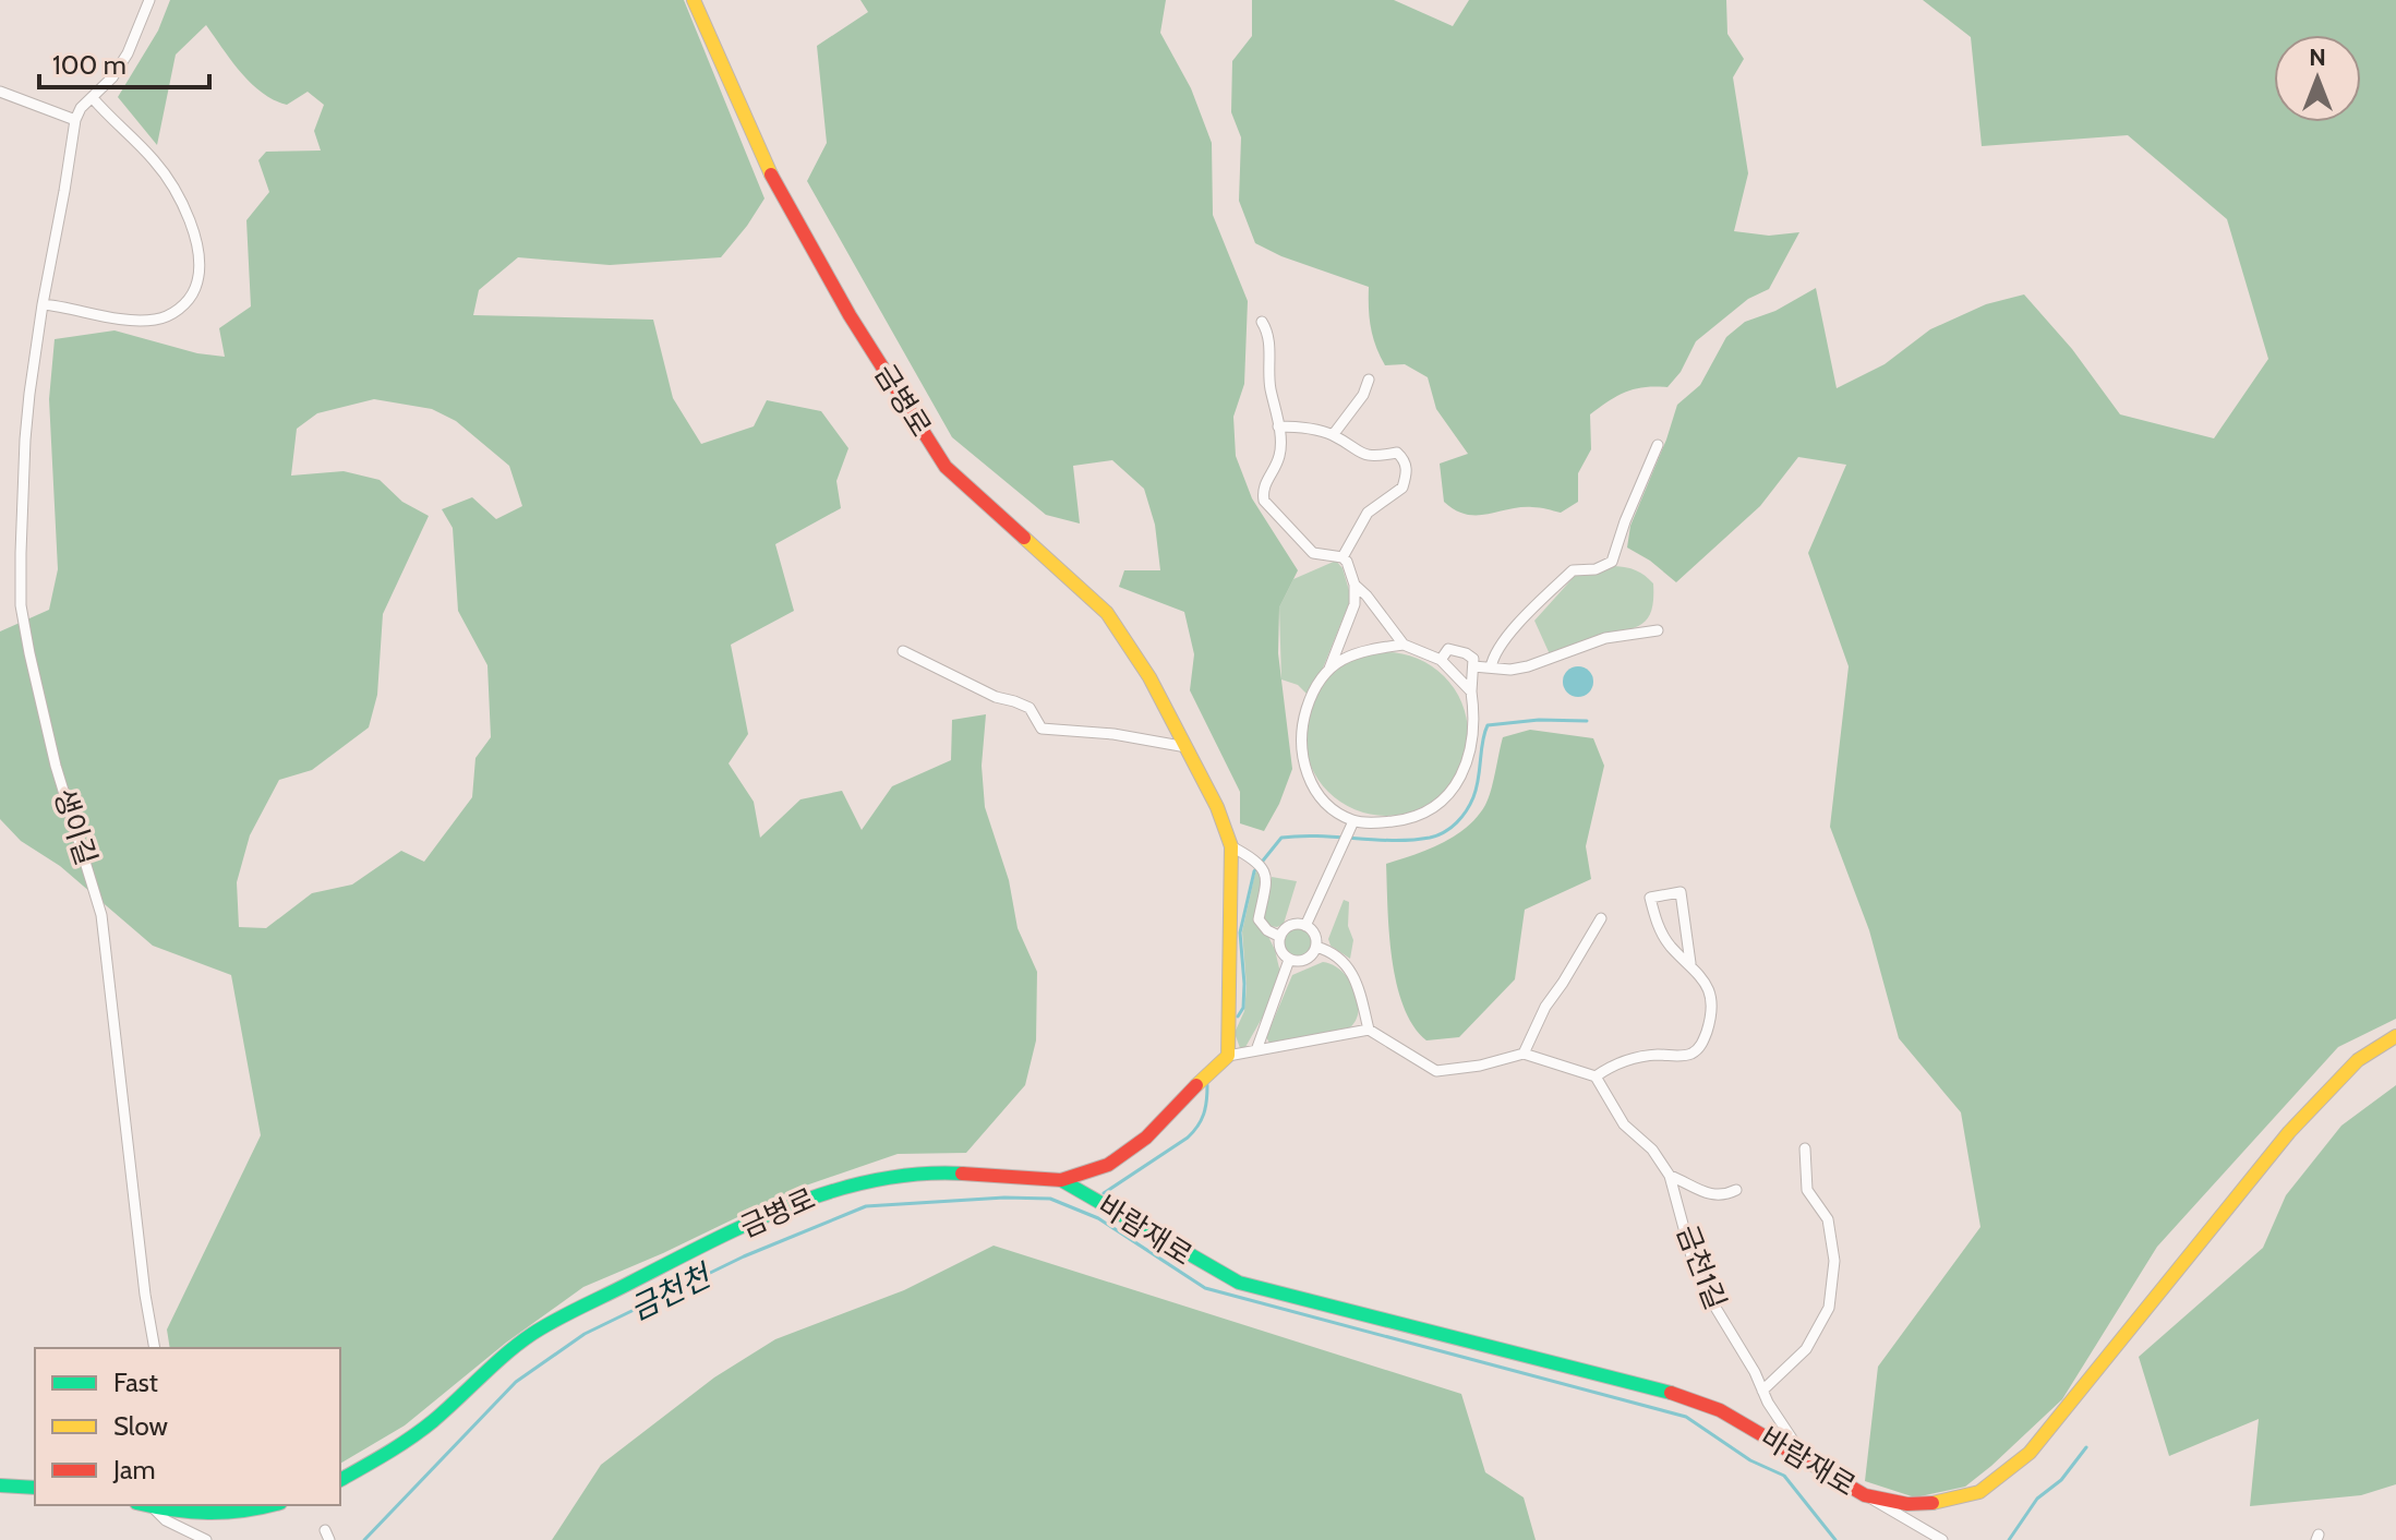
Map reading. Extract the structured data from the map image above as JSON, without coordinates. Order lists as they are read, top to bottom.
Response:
{
  "streets": {
    "street": [
      "금병로",
      "생이길",
      "바람재로",
      "금천1길"
    ]
  },
  "crossings": [
    ["금병로", "바람재로"],
    ["바람재로", "금천1길"]
  ],
  "water": ["금천천"],
  "legend": ["Fast", "Slow", "Jam"],
  "scale_bar": "100 m",
  "north": "top"
}
